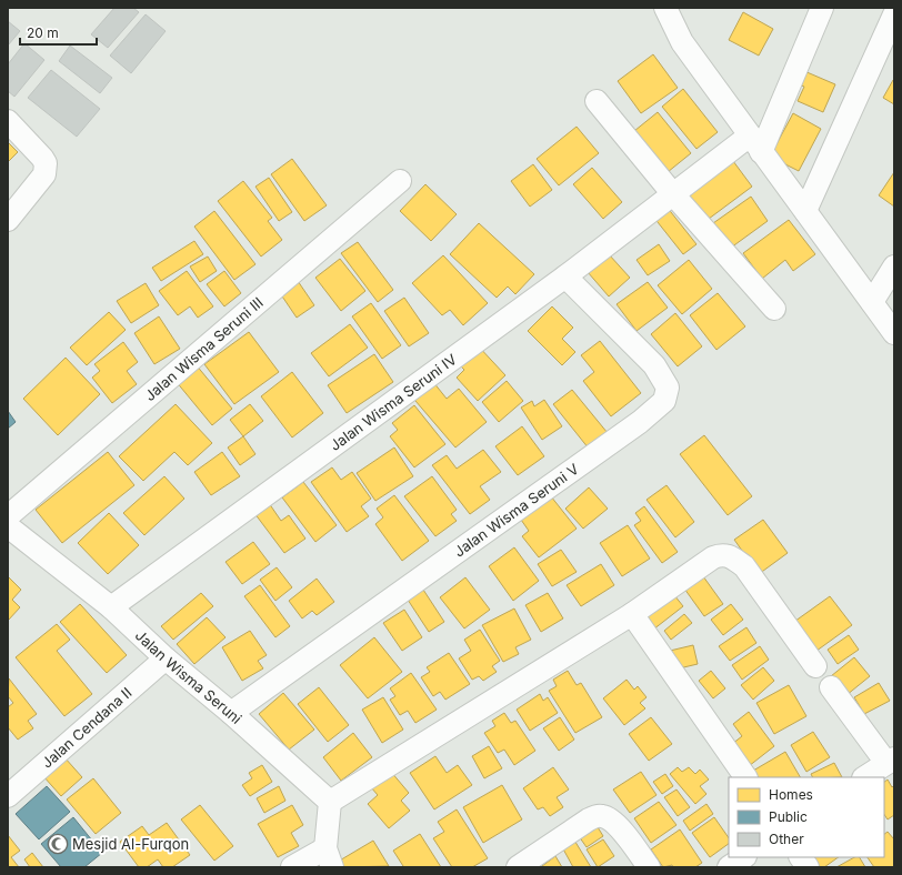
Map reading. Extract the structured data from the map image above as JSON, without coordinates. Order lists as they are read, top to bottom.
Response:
{
  "streets": {
    "street": [
      "Jalan Wisma Seruni III",
      "Jalan Wisma Seruni IV",
      "Jalan Wisma Seruni V",
      "Jalan Wisma Seruni",
      "Jalan Cendana II"
    ]
  },
  "crossings": [
    ["Jalan Wisma Seruni III", "Jalan Wisma Seruni"],
    ["Jalan Wisma Seruni IV", "Jalan Wisma Seruni V"],
    ["Jalan Wisma Seruni IV", "Jalan Wisma Seruni"],
    ["Jalan Wisma Seruni V", "Jalan Wisma Seruni"],
    ["Jalan Wisma Seruni", "Jalan Cendana II"]
  ],
  "places": {
    "mosque": ["Mesjid Al-Furqon"]
  },
  "legend": ["Homes", "Public", "Other"],
  "scale_bar": "20 m"
}
